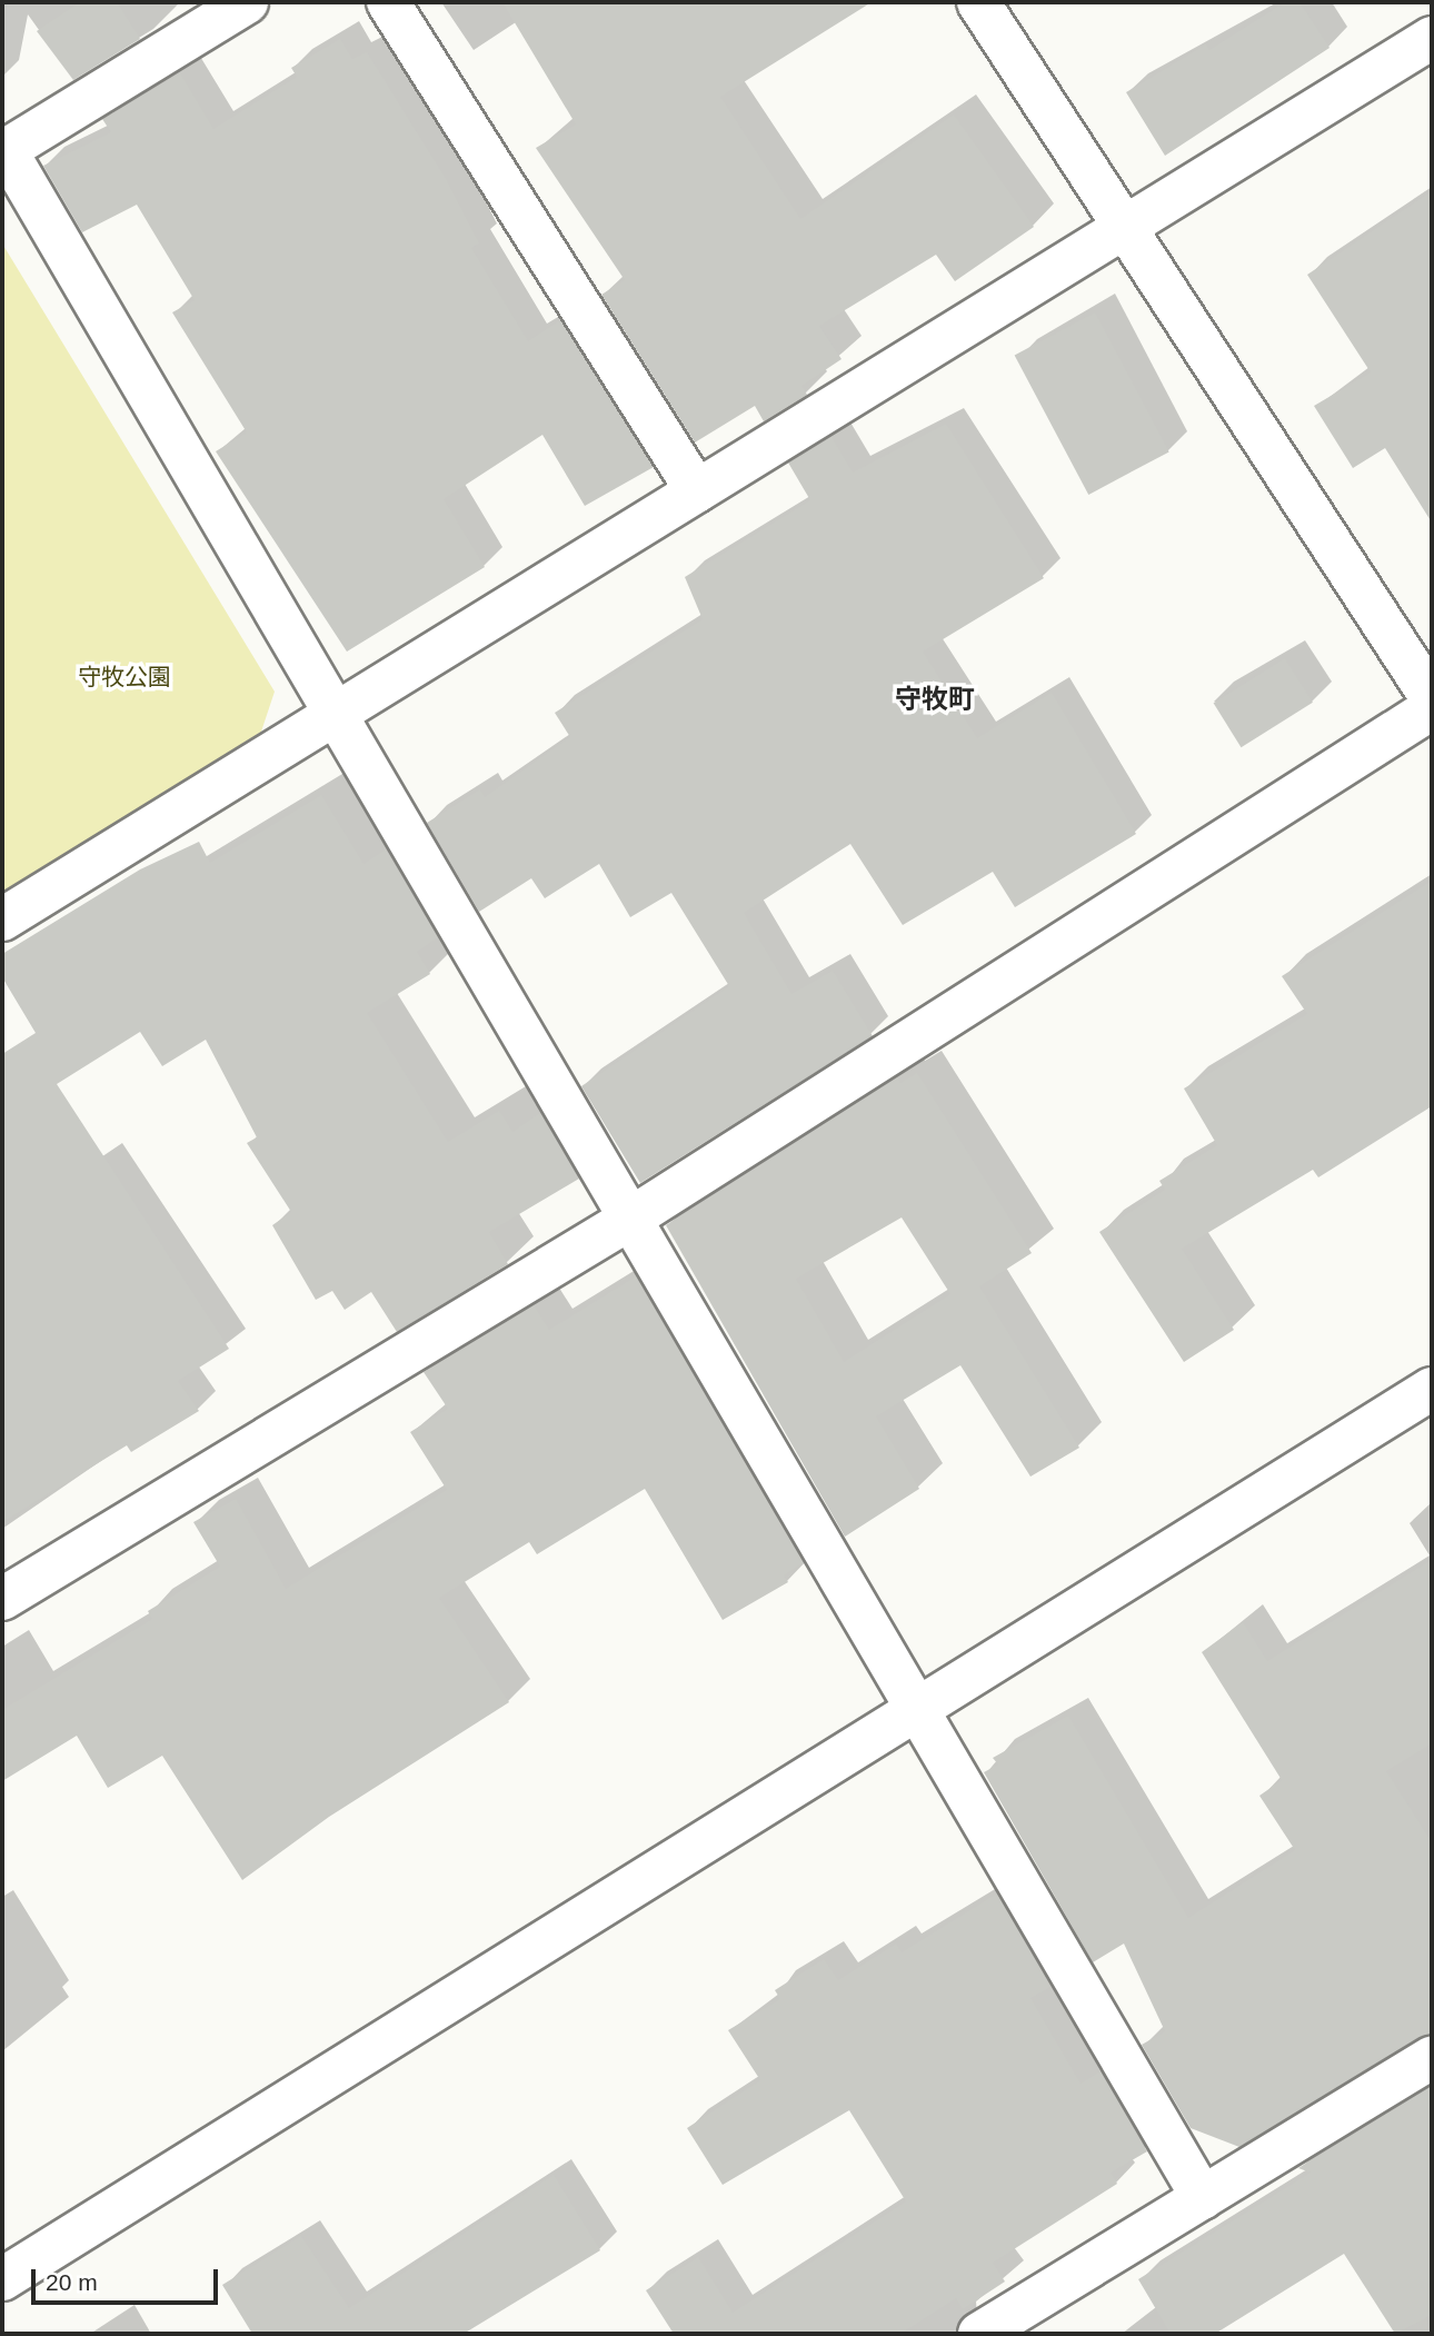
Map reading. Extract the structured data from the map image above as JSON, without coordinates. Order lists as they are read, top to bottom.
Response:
{
  "districts": ["守牧町"],
  "parks": ["守牧公園"],
  "scale_bar": "20 m"
}
